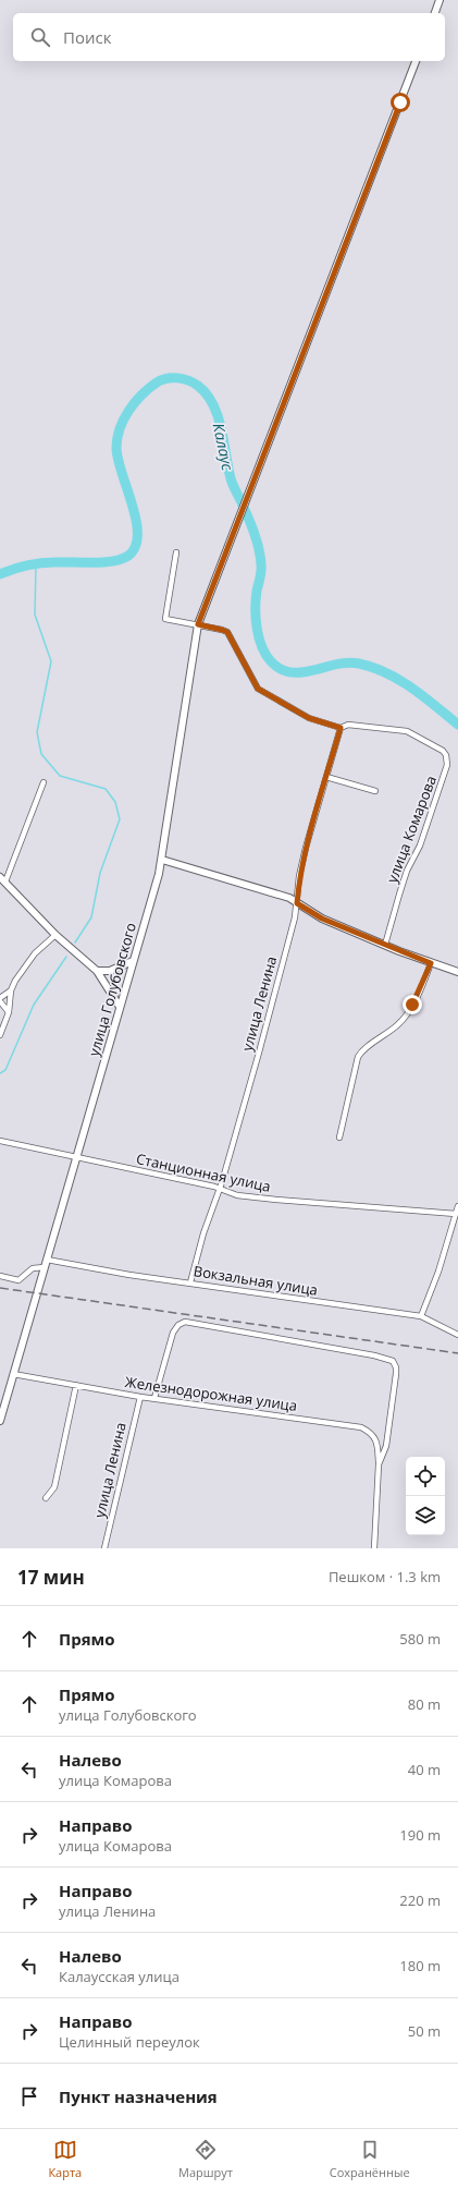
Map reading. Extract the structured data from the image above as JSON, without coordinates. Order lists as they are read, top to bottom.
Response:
{
  "streets": {
    "street": [
      "улица Комарова",
      "улица Голубовского",
      "улица Ленина",
      "Станционная улица",
      "Вокзальная улица",
      "Железнодорожная улица"
    ]
  },
  "crossings": [
    ["улица Комарова", "улица Голубовского"],
    ["улица Комарова", "улица Ленина"],
    ["улица Голубовского", "Станционная улица"],
    ["улица Голубовского", "Вокзальная улица"],
    ["улица Голубовского", "Железнодорожная улица"],
    ["улица Ленина", "Станционная улица"],
    ["улица Ленина", "Вокзальная улица"],
    ["улица Ленина", "Железнодорожная улица"]
  ],
  "water": ["Калаус"],
  "page": {
    "search": "Поиск",
    "heading": ["17 мин", "Пешком · 1.3 km"],
    "list": [
      ["Прямо", "580 m"],
      ["Прямо", "улица Голубовского", "80 m"],
      ["Налево", "улица Комарова", "40 m"],
      ["Направо", "улица Комарова", "190 m"],
      ["Направо", "улица Ленина", "220 m"],
      ["Налево", "Калаусская улица", "180 m"],
      ["Направо", "Целинный переулок", "50 m"],
      "Пункт назначения"
    ],
    "nav": ["Карта", "Маршрут", "Сохранённые"]
  }
}
